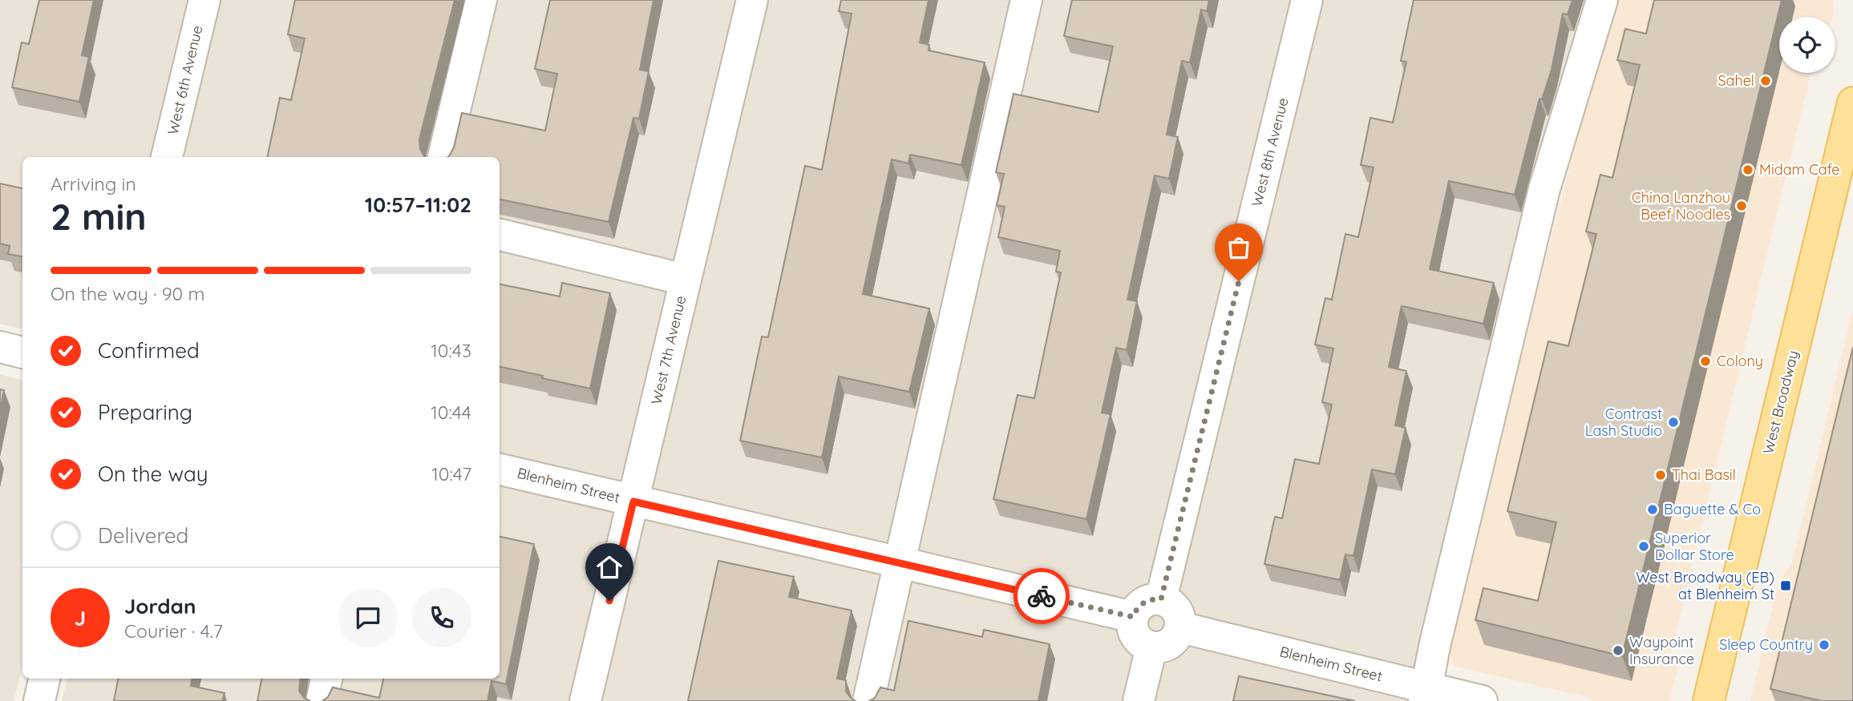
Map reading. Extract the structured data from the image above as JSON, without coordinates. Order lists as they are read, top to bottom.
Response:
{
  "streets": {
    "main road": ["West Broadway"],
    "street": [
      "West 6th Avenue",
      "West 8th Avenue",
      "West 7th Avenue",
      "Blenheim Street"
    ]
  },
  "crossings": [
    ["West 8th Avenue", "Blenheim Street"],
    ["West 7th Avenue", "Blenheim Street"]
  ],
  "places": {
    "other": [
      "Sahel",
      "Midam Cafe",
      "China Lanzhou Beef Noodles",
      "Colony",
      "Contrast Lash Studio",
      "Thai Basil",
      "Baguette & Co",
      "Superior Dollar Store",
      "Sleep Country",
      "Waypoint Insurance"
    ],
    "transit": ["West Broadway (EB) at Blenheim St"]
  },
  "page": {
    "heading": ["2 min", "Arriving in", "10:57–11:02"],
    "panel": ["Jordan", "Courier · 4.7"],
    "bar": "On the way · 90 m",
    "list": [
      ["Confirmed", "10:43"],
      ["Preparing", "10:44"],
      ["On the way", "10:47"],
      "Delivered"
    ],
    "round": "J"
  }
}
